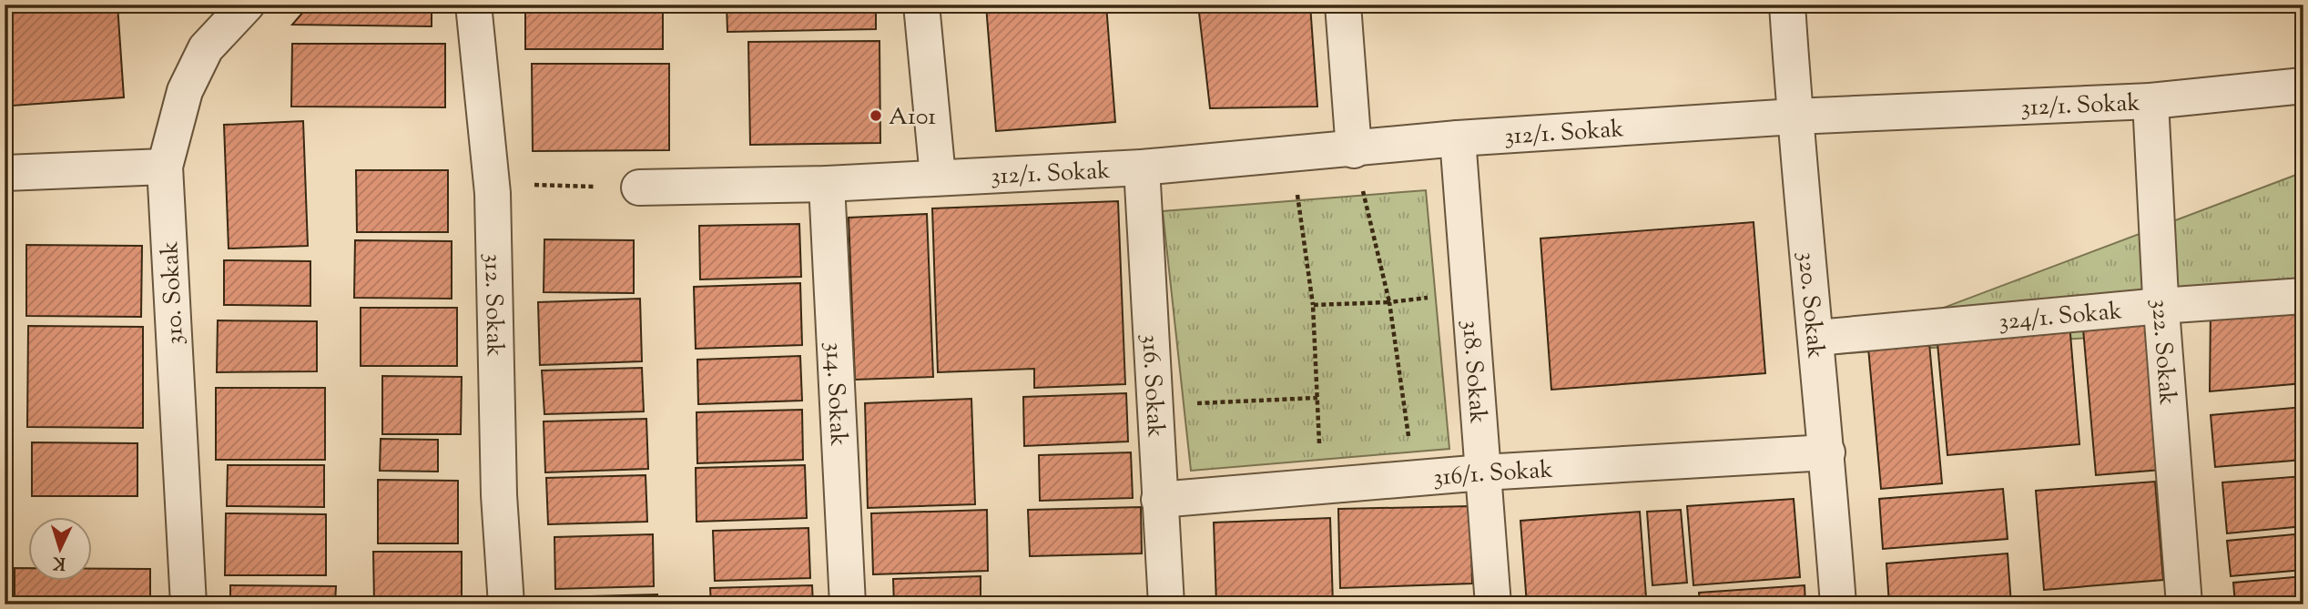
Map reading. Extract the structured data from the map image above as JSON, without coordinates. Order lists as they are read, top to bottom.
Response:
{
  "streets": {
    "street": [
      "312/1. Sokak",
      "310. Sokak",
      "312. Sokak",
      "320. Sokak",
      "324/1. Sokak",
      "322. Sokak",
      "318. Sokak",
      "316. Sokak",
      "314. Sokak",
      "316/1. Sokak"
    ]
  },
  "crossings": [
    ["312/1. Sokak", "320. Sokak"],
    ["312/1. Sokak", "322. Sokak"],
    ["312/1. Sokak", "318. Sokak"],
    ["312/1. Sokak", "316. Sokak"],
    ["312/1. Sokak", "314. Sokak"],
    ["320. Sokak", "324/1. Sokak"],
    ["320. Sokak", "316/1. Sokak"],
    ["324/1. Sokak", "322. Sokak"],
    ["318. Sokak", "316/1. Sokak"],
    ["316. Sokak", "316/1. Sokak"]
  ],
  "places": ["A101"],
  "north": "bottom"
}
